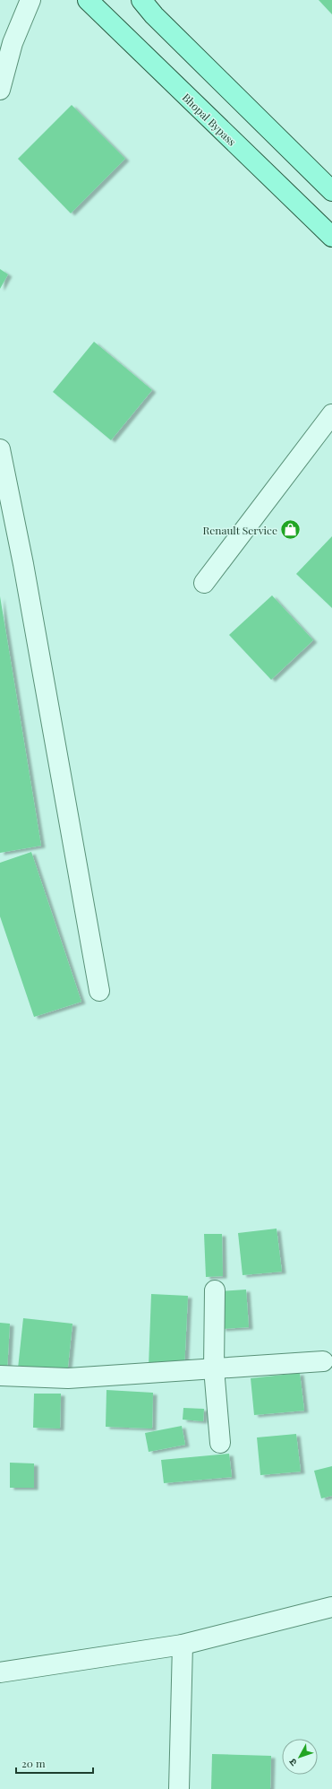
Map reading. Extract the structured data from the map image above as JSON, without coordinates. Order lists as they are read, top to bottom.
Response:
{
  "streets": {
    "main road": ["Bhopal Bypass"]
  },
  "places": {
    "shop": ["Renault Service"]
  },
  "scale_bar": "20 m",
  "north": "bottom left"
}
